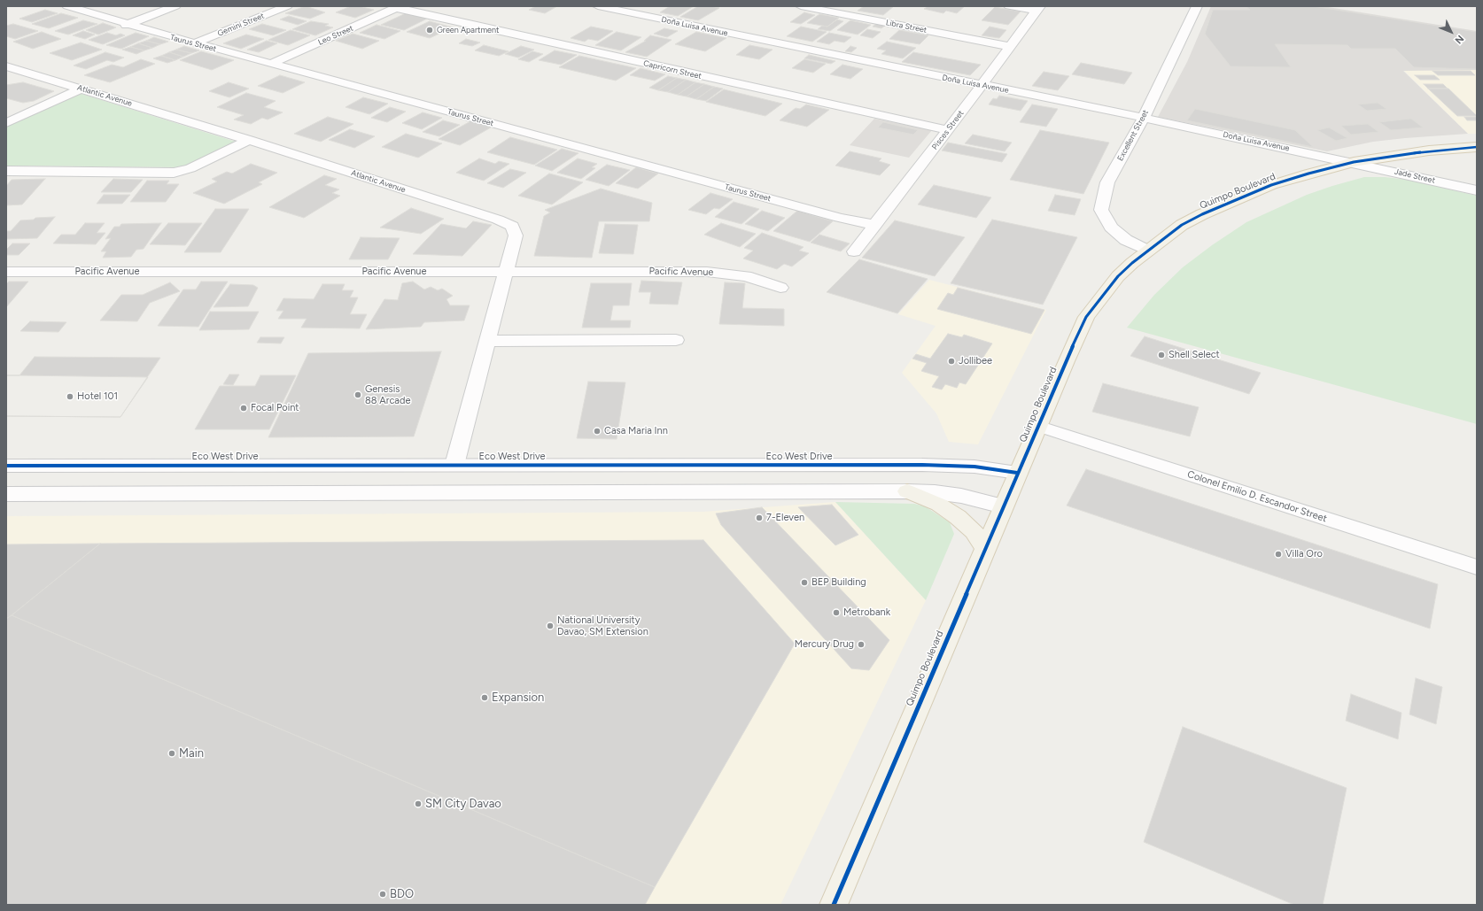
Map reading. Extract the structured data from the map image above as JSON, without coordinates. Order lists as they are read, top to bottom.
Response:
{
  "streets": {
    "main road": ["Quimpo Boulevard"],
    "street": [
      "Gemini Street",
      "Doña Luisa Avenue",
      "Libra Street",
      "Leo Street",
      "Taurus Street",
      "Capricorn Street",
      "Atlantic Avenue",
      "Pisces Street",
      "Excellent Street",
      "Jade Street",
      "Pacific Avenue",
      "Eco West Drive",
      "Colonel Emilio D. Escandor Street"
    ]
  },
  "crossings": [
    ["Gemini Street", "Taurus Street"],
    ["Doña Luisa Avenue", "Pisces Street"],
    ["Doña Luisa Avenue", "Excellent Street"],
    ["Doña Luisa Avenue", "Jade Street"],
    ["Doña Luisa Avenue", "Quimpo Boulevard"],
    ["Libra Street", "Pisces Street"],
    ["Leo Street", "Taurus Street"],
    ["Leo Street", "Capricorn Street"],
    ["Taurus Street", "Pisces Street"],
    ["Capricorn Street", "Pisces Street"],
    ["Atlantic Avenue", "Pacific Avenue"],
    ["Atlantic Avenue", "Eco West Drive"],
    ["Excellent Street", "Quimpo Boulevard"],
    ["Jade Street", "Quimpo Boulevard"],
    ["Quimpo Boulevard", "Eco West Drive"],
    ["Quimpo Boulevard", "Colonel Emilio D. Escandor Street"]
  ],
  "places": [
    "Green Apartment",
    "Shell Select",
    "Jollibee",
    "Genesis 88 Arcade",
    "Hotel 101",
    "Focal Point",
    "Casa Maria Inn",
    "7-Eleven",
    "Villa Oro",
    "BEP Building",
    "Metrobank",
    "National University Davao, SM Extension",
    "Mercury Drug",
    "Expansion",
    "Main",
    "SM City Davao",
    "BDO"
  ],
  "north": "bottom right"
}
